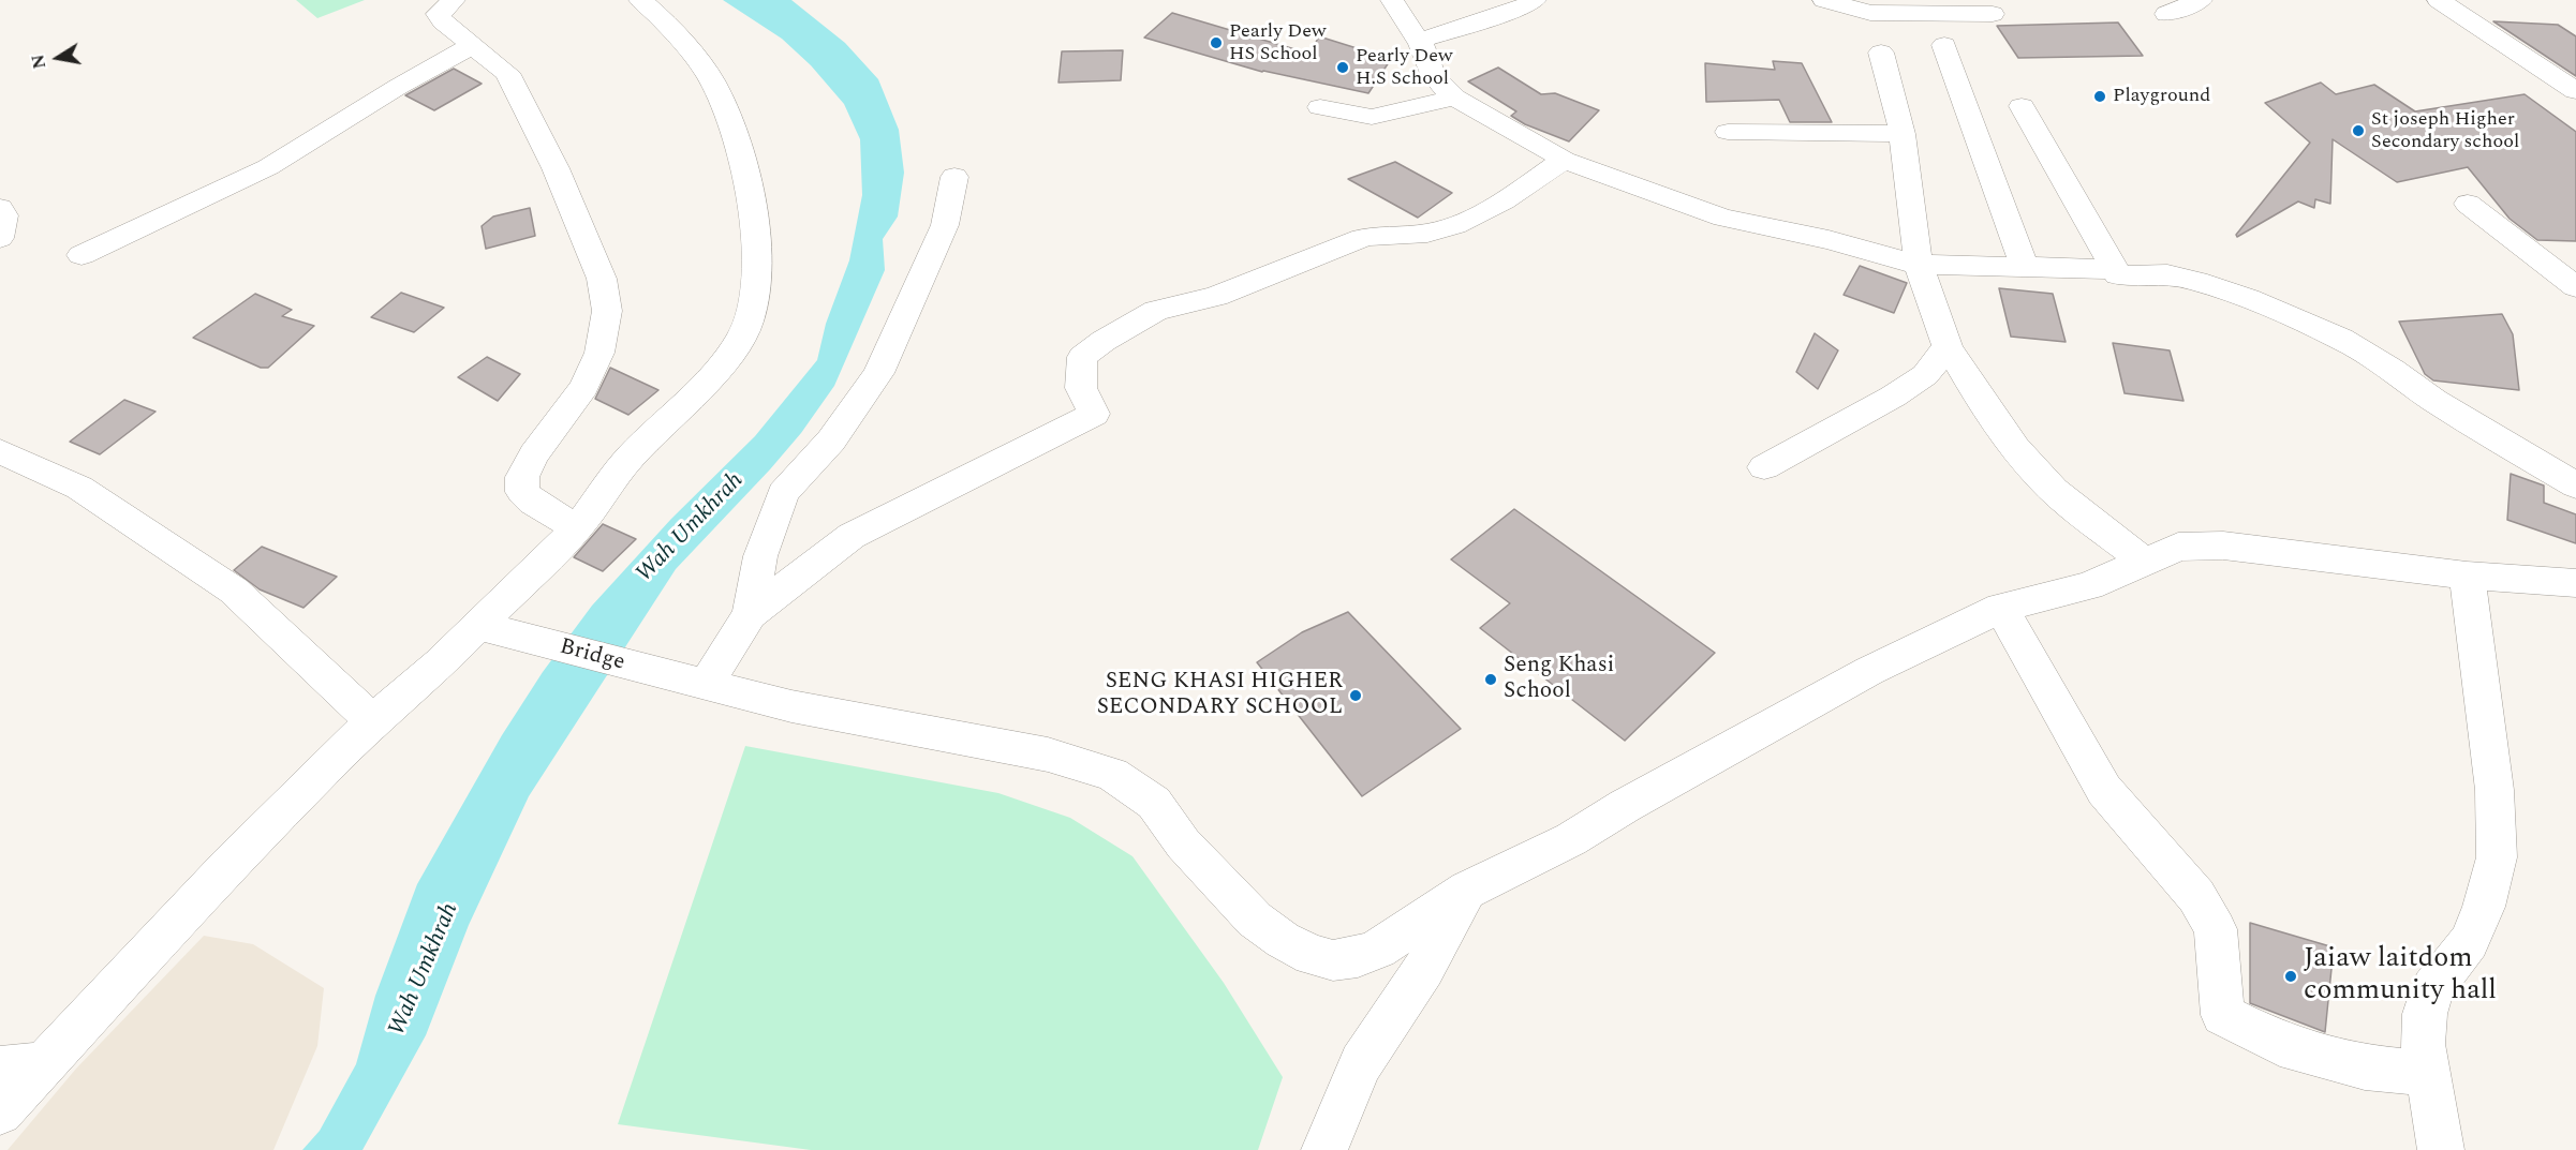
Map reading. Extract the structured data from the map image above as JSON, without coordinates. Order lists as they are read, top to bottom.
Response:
{
  "streets": {
    "street": ["Bridge"]
  },
  "water": ["Wah Umkhrah"],
  "places": [
    "Pearly Dew HS School",
    "Pearly Dew H.S School",
    "Playground",
    "St joseph Higher Secondary school",
    "Seng Khasi School",
    "SENG KHASI HIGHER SECONDARY SCHOOL",
    "Jaiaw laitdom community hall"
  ],
  "north": "left"
}
